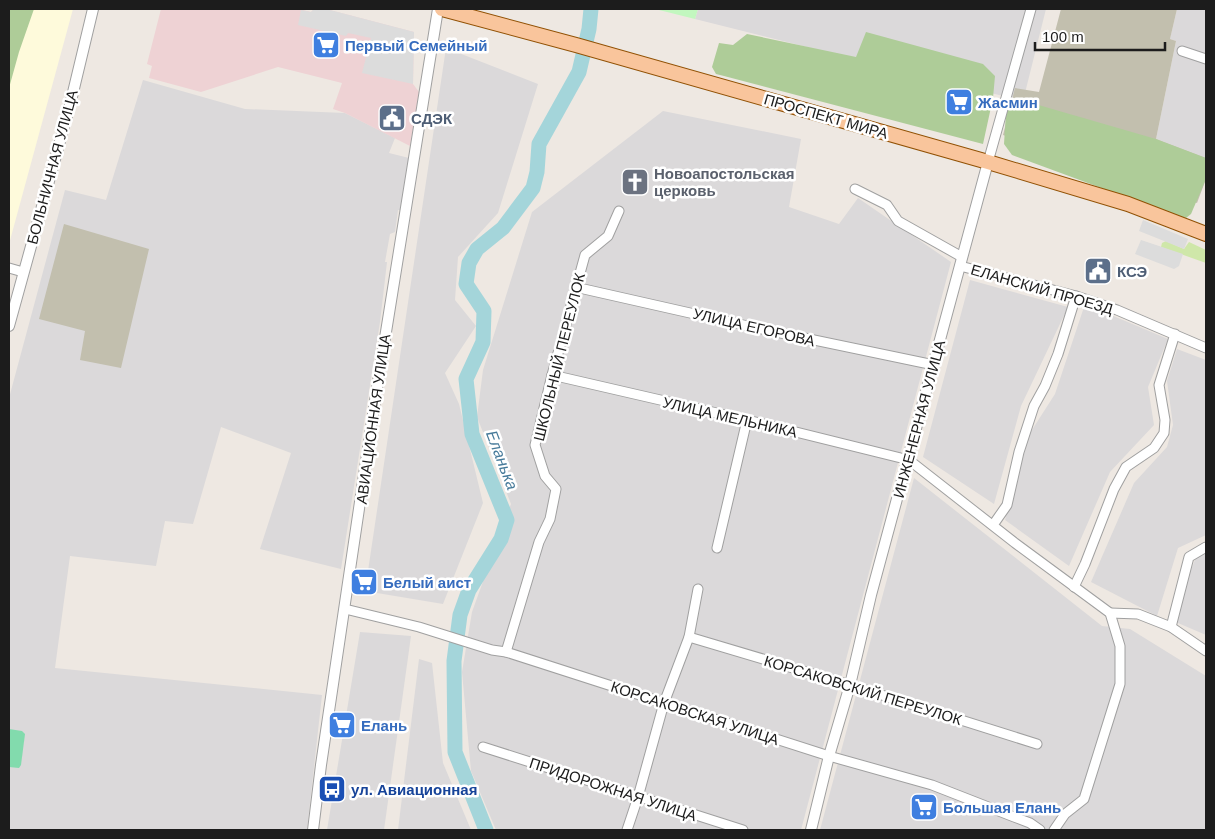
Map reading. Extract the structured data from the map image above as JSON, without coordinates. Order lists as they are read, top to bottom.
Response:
{
  "streets": {
    "main road": ["ПРОСПЕКТ МИРА"],
    "street": [
      "БОЛЬНИЧНАЯ УЛИЦА",
      "ЕЛАНСКИЙ ПРОЕЗД",
      "УЛИЦА ЕГОРОВА",
      "ШКОЛЬНЫЙ ПЕРЕУЛОК",
      "УЛИЦА МЕЛЬНИКА",
      "АВИАЦИОННАЯ УЛИЦА",
      "ИНЖЕНЕРНАЯ УЛИЦА",
      "КОРСАКОВСКИЙ ПЕРЕУЛОК",
      "КОРСАКОВСКАЯ УЛИЦА",
      "ПРИДОРОЖНАЯ УЛИЦА"
    ]
  },
  "crossings": [
    ["ПРОСПЕКТ МИРА", "ИНЖЕНЕРНАЯ УЛИЦА"],
    ["ЕЛАНСКИЙ ПРОЕЗД", "ИНЖЕНЕРНАЯ УЛИЦА"],
    ["УЛИЦА ЕГОРОВА", "ШКОЛЬНЫЙ ПЕРЕУЛОК"],
    ["УЛИЦА ЕГОРОВА", "ИНЖЕНЕРНАЯ УЛИЦА"],
    ["ШКОЛЬНЫЙ ПЕРЕУЛОК", "УЛИЦА МЕЛЬНИКА"],
    ["ШКОЛЬНЫЙ ПЕРЕУЛОК", "КОРСАКОВСКАЯ УЛИЦА"],
    ["УЛИЦА МЕЛЬНИКА", "ИНЖЕНЕРНАЯ УЛИЦА"],
    ["АВИАЦИОННАЯ УЛИЦА", "КОРСАКОВСКАЯ УЛИЦА"],
    ["ИНЖЕНЕРНАЯ УЛИЦА", "КОРСАКОВСКИЙ ПЕРЕУЛОК"],
    ["ИНЖЕНЕРНАЯ УЛИЦА", "КОРСАКОВСКАЯ УЛИЦА"]
  ],
  "water": ["Еланька"],
  "places": {
    "supermarket": [
      "Первый Семейный",
      "Жасмин",
      "Белый аист",
      "Елань",
      "Большая Елань"
    ],
    "public building": ["СДЭК", "КСЭ"],
    "church": ["Новоапостольская церковь"],
    "bus stop": ["ул. Авиационная"]
  },
  "scale_bar": "100 m"
}
